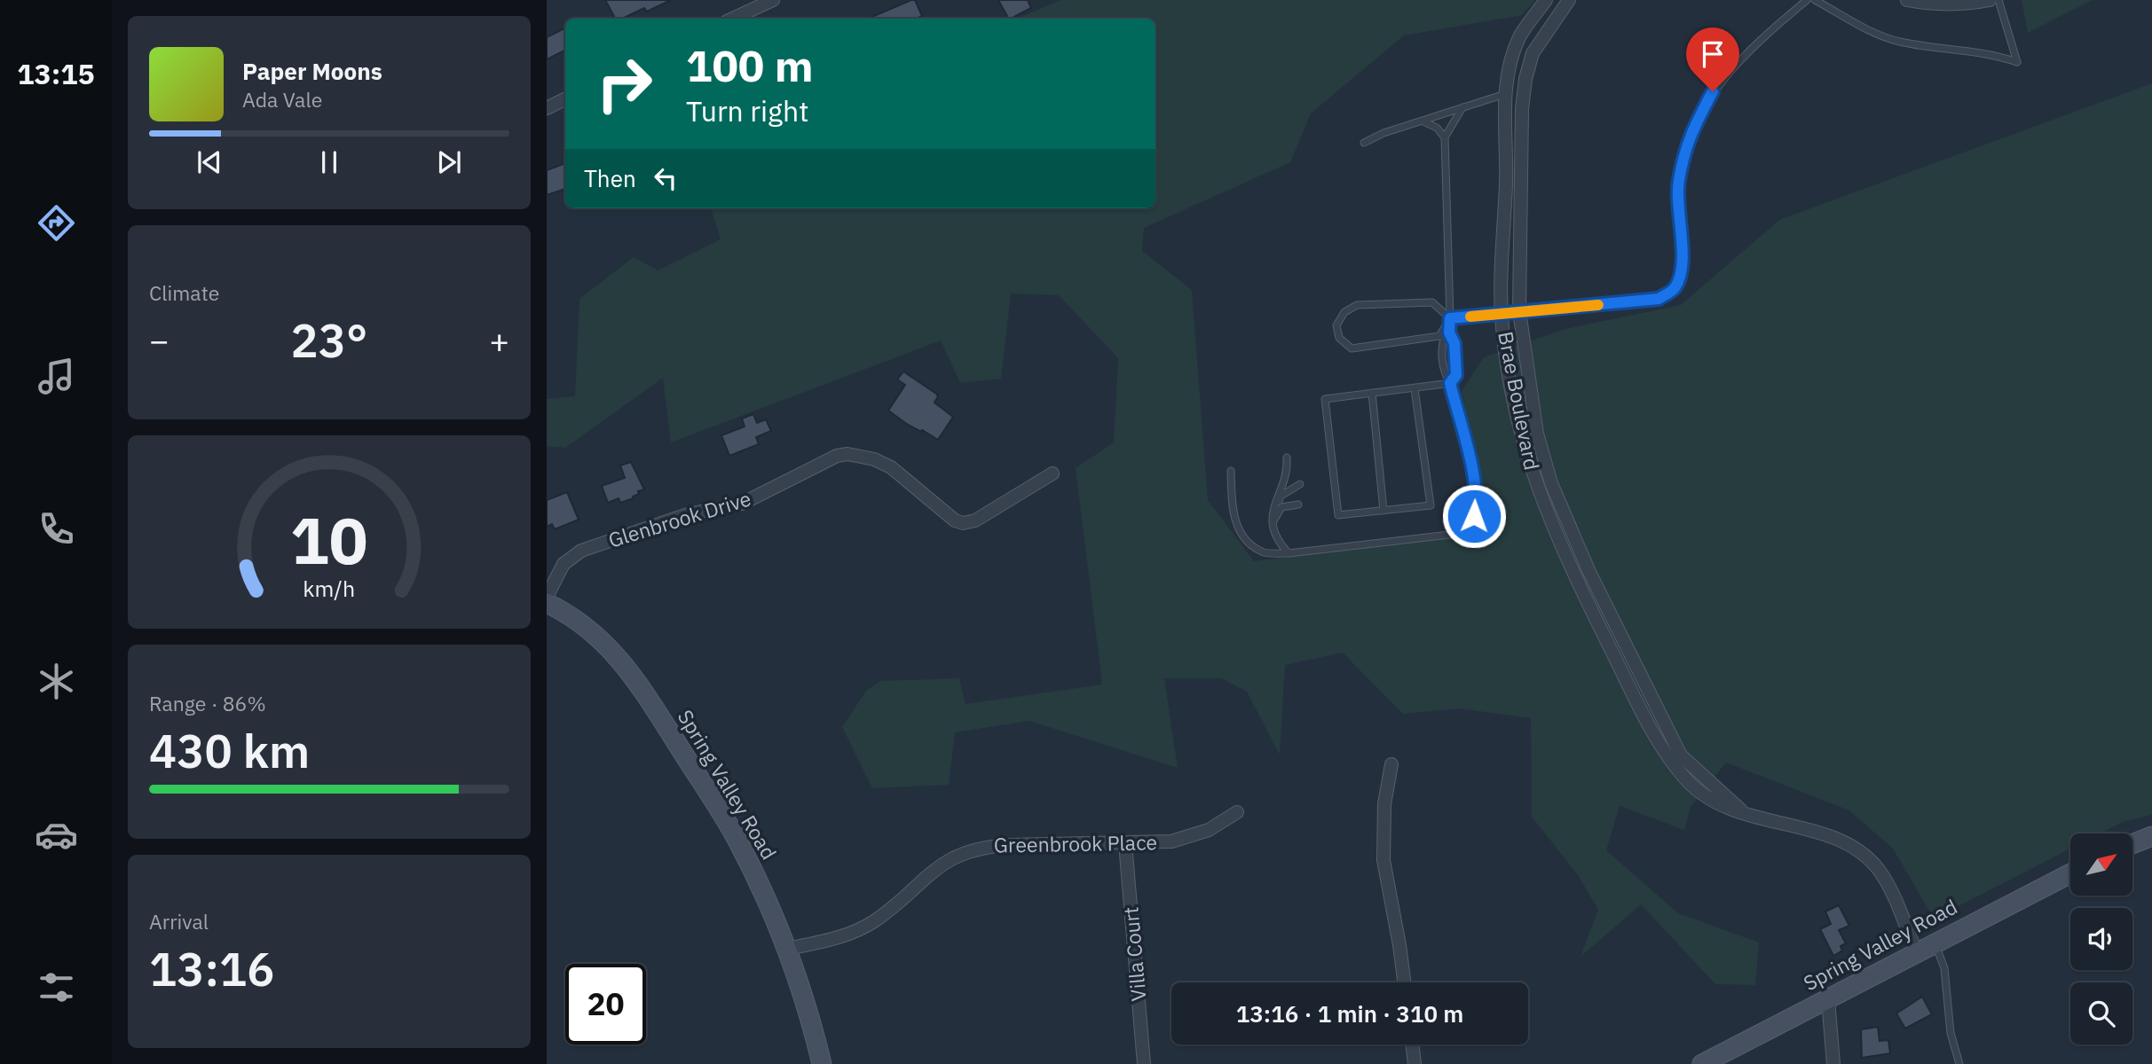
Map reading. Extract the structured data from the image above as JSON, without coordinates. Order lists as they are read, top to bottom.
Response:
{
  "streets": {
    "street": [
      "Brae Boulevard",
      "Glenbrook Drive",
      "Spring Valley Road",
      "Greenbrook Place",
      "Villa Court"
    ]
  },
  "crossings": [
    ["Brae Boulevard", "Spring Valley Road"],
    ["Spring Valley Road", "Greenbrook Place"],
    ["Greenbrook Place", "Villa Court"]
  ],
  "north": "top right",
  "page": {
    "tabs": "13:15",
    "turn": ["100 m", "Turn right"],
    "song": ["Paper Moons", "Ada Vale"],
    "then": "Then",
    "tile": [
      "Climate",
      ["Range · 86%", "430 km"],
      ["Arrival", "13:16"]
    ],
    "heat": ["−", "23°", "+"],
    "limit": "20",
    "trip": "13:16 · 1 min · 310 m",
    "gauge": ["10", "km/h"]
  }
}
